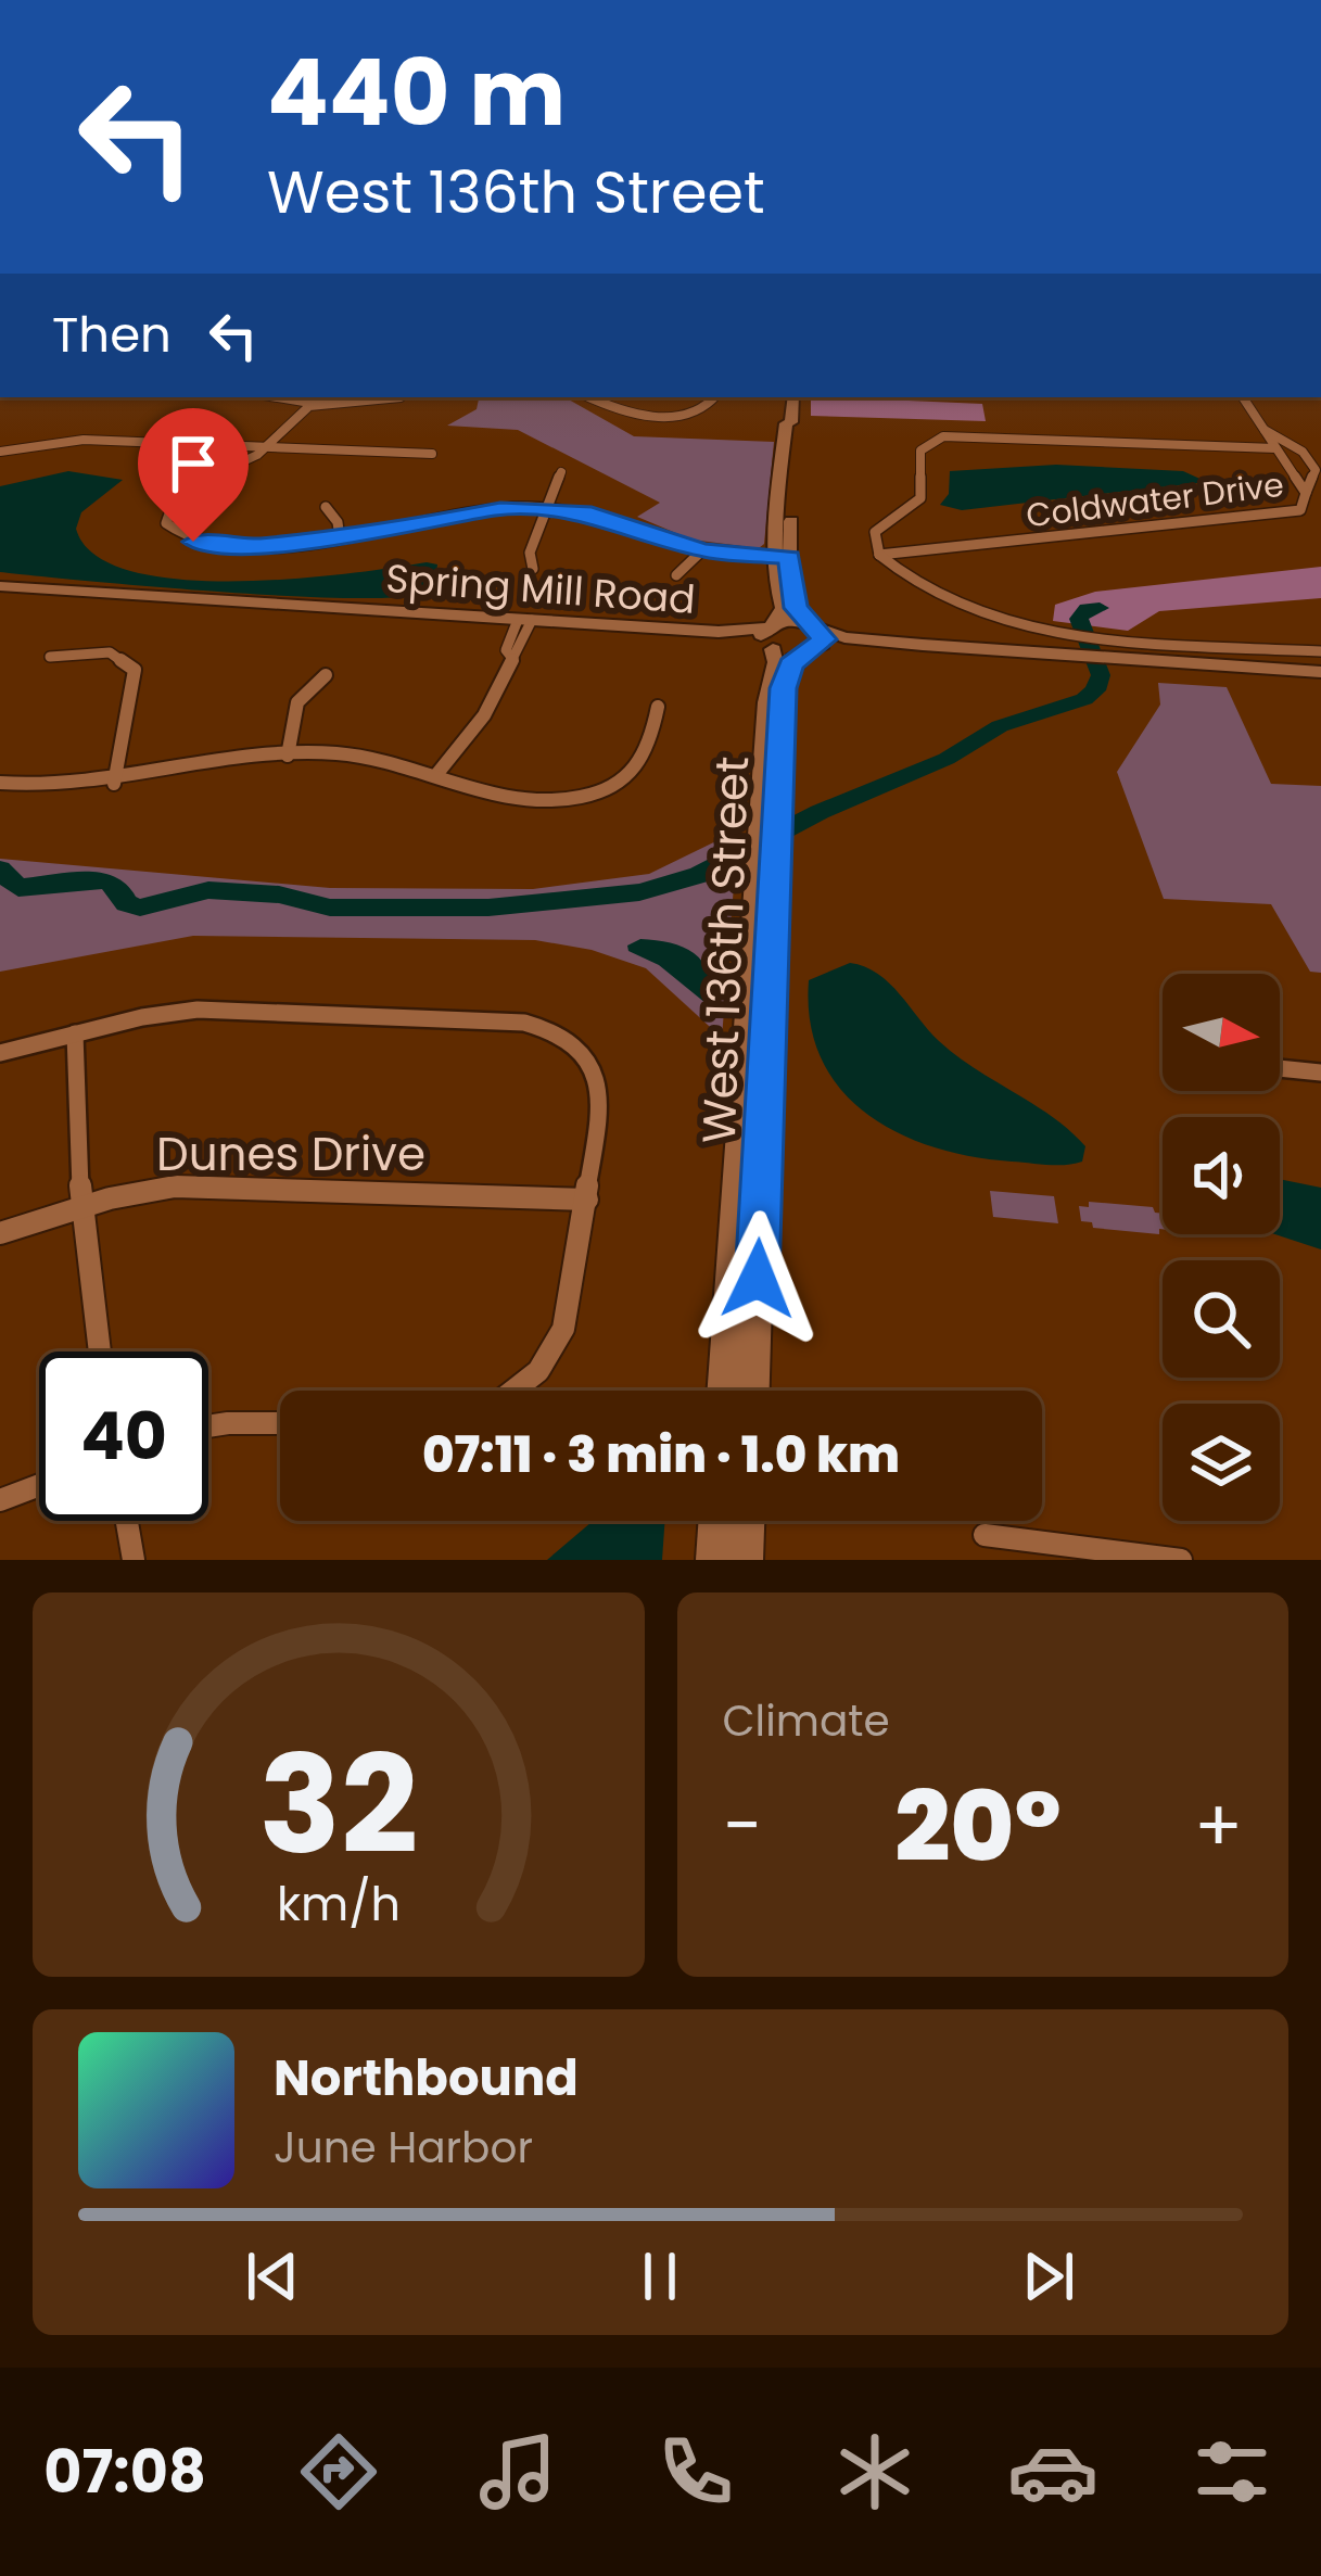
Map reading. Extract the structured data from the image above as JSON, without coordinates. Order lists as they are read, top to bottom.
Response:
{
  "streets": {
    "street": [
      "Coldwater Drive",
      "Spring Mill Road",
      "West 136th Street",
      "Dunes Drive"
    ]
  },
  "crossings": [
    ["Spring Mill Road", "West 136th Street"]
  ],
  "north": "right",
  "page": {
    "turn": ["440 m", "West 136th Street"],
    "then": "Then",
    "limit": "40",
    "trip": "07:11 · 3 min · 1.0 km",
    "tile": "Climate",
    "heat": ["−", "20°", "+"],
    "song": ["Northbound", "June Harbor"],
    "tabs": "07:08",
    "gauge": ["32", "km/h"]
  }
}
